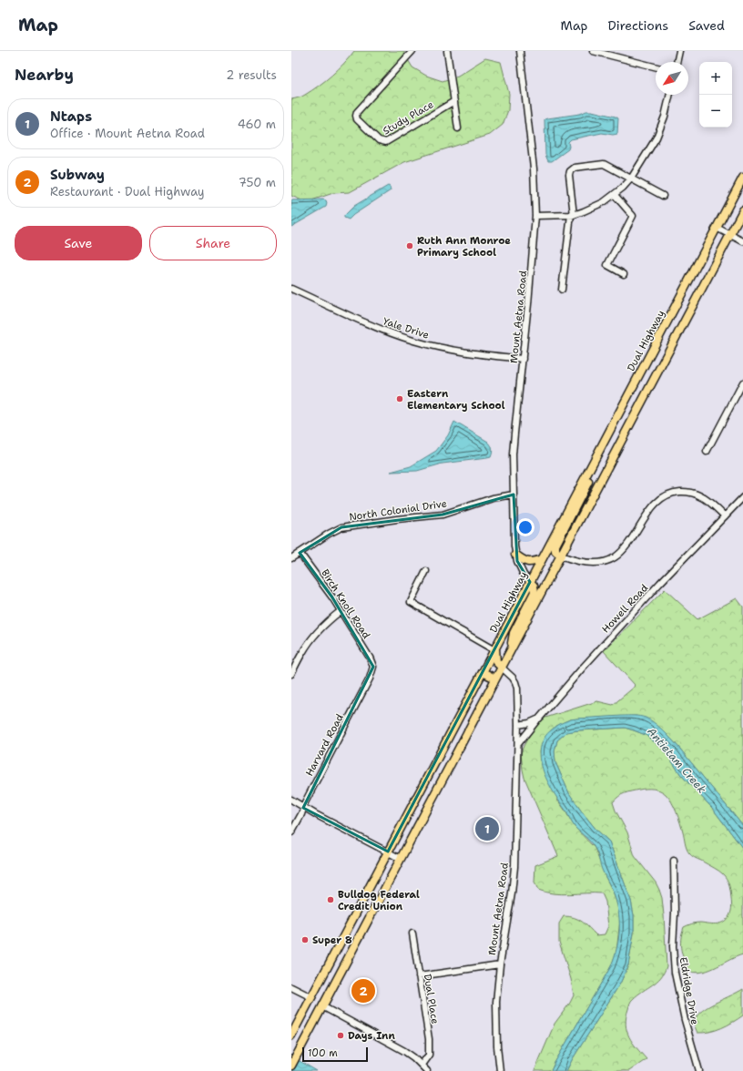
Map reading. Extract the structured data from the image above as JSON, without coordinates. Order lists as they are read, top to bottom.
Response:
{
  "streets": {
    "main road": ["Dual Highway"],
    "street": [
      "Study Place",
      "Mount Aetna Road",
      "Yale Drive",
      "North Colonial Drive",
      "Birch Knoll Road",
      "Howell Road",
      "Harvard Road",
      "Eldridge Drive",
      "Dual Place"
    ]
  },
  "crossings": [
    ["Mount Aetna Road", "Yale Drive"],
    ["Mount Aetna Road", "Dual Highway"],
    ["Mount Aetna Road", "North Colonial Drive"],
    ["Mount Aetna Road", "Howell Road"],
    ["North Colonial Drive", "Birch Knoll Road"],
    ["Birch Knoll Road", "Harvard Road"]
  ],
  "water": ["Antietam Creek"],
  "places": [
    "Ruth Ann Monroe Primary School",
    "Eastern Elementary School",
    "Bulldog Federal Credit Union",
    "Super 8",
    "Days Inn"
  ],
  "scale_bar": "100 m",
  "north": "bottom left",
  "page": {
    "header": "Map",
    "nav": ["Map", "Directions", "Saved"],
    "heading": ["Nearby", "2 results"],
    "map_buttons": ["+", "−"],
    "list": [
      {
        "mark": "1",
        "name": "Ntaps",
        "note": "Office · Mount Aetna Road",
        "value": "460 m"
      },
      {
        "mark": "2",
        "name": "Subway",
        "note": "Restaurant · Dual Highway",
        "value": "750 m"
      }
    ],
    "buttons": ["Save", "Share"],
    "pins": ["1", "2"],
    "scale": "100 m"
  }
}
